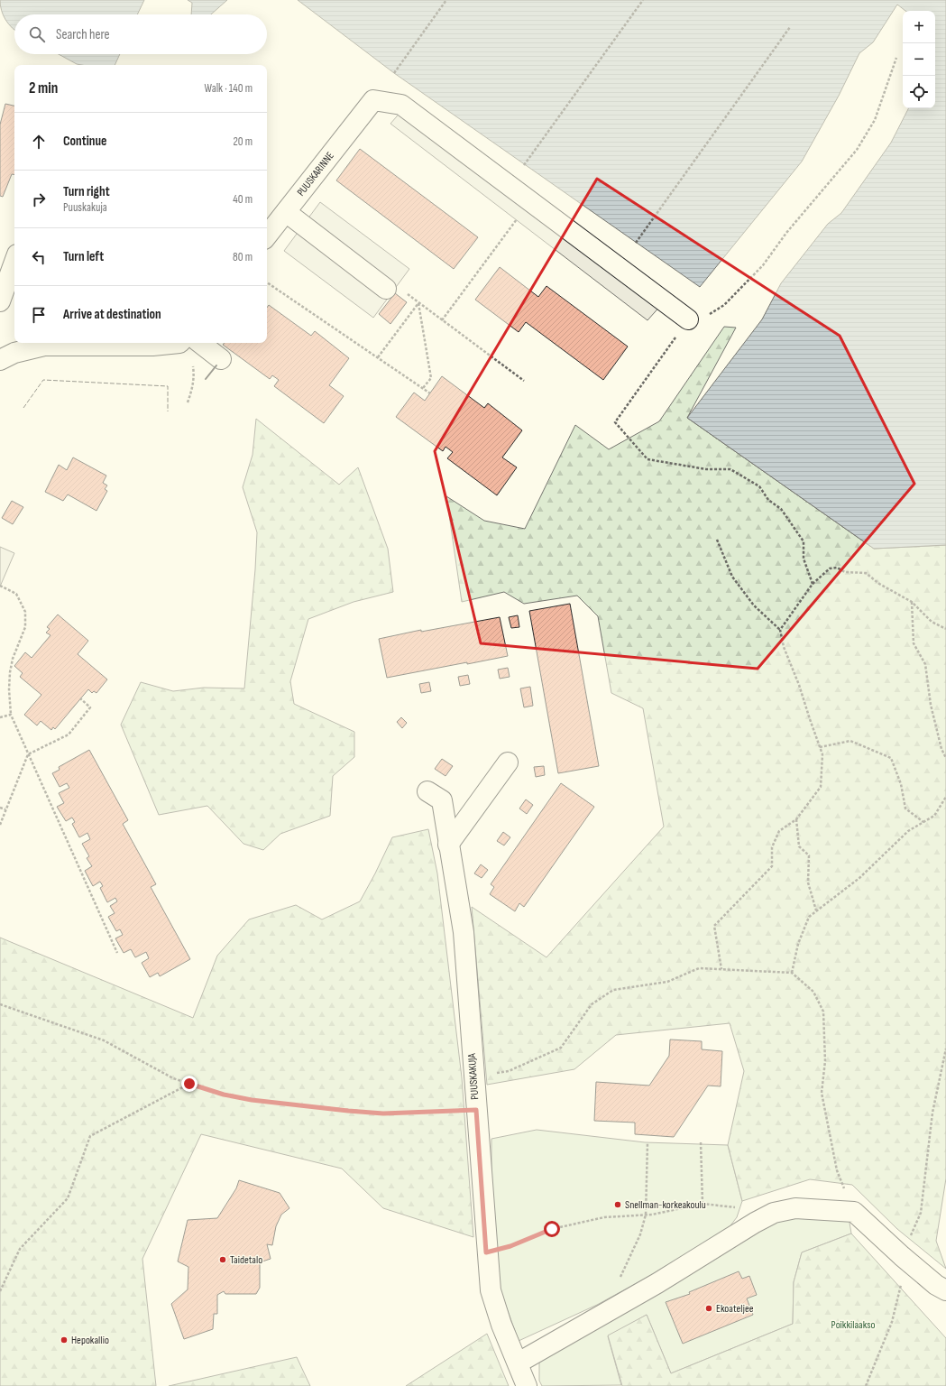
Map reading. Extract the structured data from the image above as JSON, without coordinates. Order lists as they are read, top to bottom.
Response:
{
  "streets": {
    "street": ["PUUSKARINNE", "PUUSKAKUJA"]
  },
  "parks": ["Poikkilaakso"],
  "places": [
    "Snellman-korkeakoulu",
    "Taidetalo",
    "Ekoateljee",
    "Hepokallio"
  ],
  "page": {
    "map_buttons": ["+", "−"],
    "search": "Search here",
    "heading": ["2 min", "Walk · 140 m"],
    "list": [
      ["Continue", "20 m"],
      ["Turn right", "Puuskakuja", "40 m"],
      ["Turn left", "80 m"],
      "Arrive at destination"
    ]
  }
}
